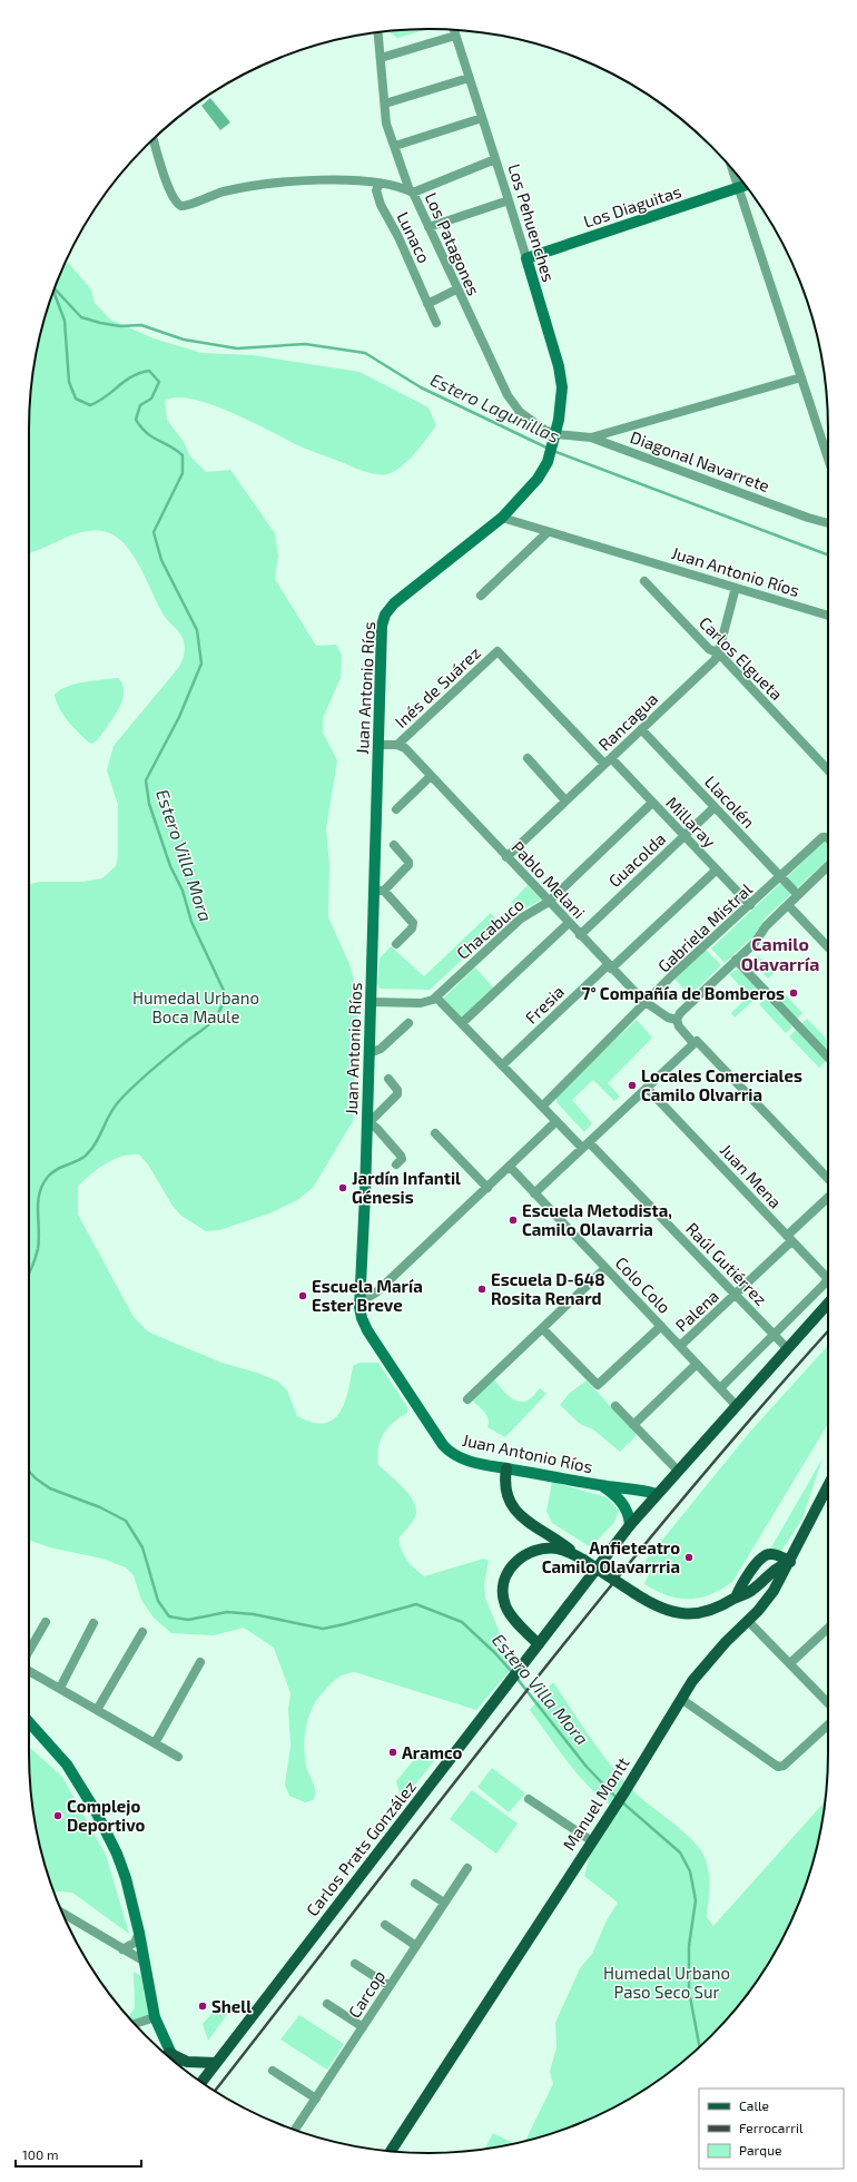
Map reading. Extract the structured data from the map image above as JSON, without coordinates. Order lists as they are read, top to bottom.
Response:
{
  "streets": {
    "main road": ["Manuel Montt", "Carlos Prats González"],
    "street": [
      "Los Diaguitas",
      "Los Pehuenches",
      "Lunaco",
      "Los Patagones",
      "Diagonal Navarrete",
      "Juan Antonio Ríos",
      "Carlos Elgueta",
      "Inés de Suárez",
      "Rancagua",
      "Llacolén",
      "Millaray",
      "Guacolda",
      "Pablo Melani",
      "Gabriela Mistral",
      "Chacabuco",
      "Fresia",
      "Juan Mena",
      "Raúl Gutiérrez",
      "Colo Colo",
      "Palena",
      "Carcop"
    ]
  },
  "crossings": [
    ["Los Diaguitas", "Los Pehuenches"],
    ["Los Pehuenches", "Los Patagones"],
    ["Los Pehuenches", "Diagonal Navarrete"],
    ["Los Pehuenches", "Juan Antonio Ríos"],
    ["Lunaco", "Los Patagones"],
    ["Los Patagones", "Diagonal Navarrete"],
    ["Los Patagones", "Juan Antonio Ríos"],
    ["Diagonal Navarrete", "Juan Antonio Ríos"],
    ["Juan Antonio Ríos", "Chacabuco"],
    ["Juan Antonio Ríos", "Carlos Prats González"],
    ["Carlos Elgueta", "Rancagua"],
    ["Inés de Suárez", "Millaray"],
    ["Inés de Suárez", "Pablo Melani"],
    ["Rancagua", "Llacolén"],
    ["Rancagua", "Millaray"],
    ["Rancagua", "Pablo Melani"],
    ["Llacolén", "Guacolda"],
    ["Llacolén", "Gabriela Mistral"],
    ["Millaray", "Guacolda"],
    ["Millaray", "Gabriela Mistral"],
    ["Millaray", "Chacabuco"],
    ["Millaray", "Fresia"],
    ["Guacolda", "Pablo Melani"],
    ["Pablo Melani", "Gabriela Mistral"],
    ["Pablo Melani", "Chacabuco"],
    ["Pablo Melani", "Fresia"],
    ["Gabriela Mistral", "Raúl Gutiérrez"],
    ["Chacabuco", "Raúl Gutiérrez"],
    ["Fresia", "Raúl Gutiérrez"],
    ["Juan Mena", "Palena"],
    ["Raúl Gutiérrez", "Palena"],
    ["Colo Colo", "Palena"]
  ],
  "districts": ["Camilo Olavarría"],
  "water": ["Estero Lagunillas", "Estero Villa Mora"],
  "parks": ["Humedal Urbano Boca Maule", "Humedal Urbano Paso Seco Sur"],
  "places": [
    "7° Compañía de Bomberos",
    "Locales Comerciales Camilo Olvarria",
    "Jardín Infantil Génesis",
    "Escuela Metodista, Camilo Olavarria",
    "Escuela D-648 Rosita Renard",
    "Escuela María Ester Breve",
    "Anfieteatro Camilo Olavarrria",
    "Aramco",
    "Complejo Deportivo",
    "Shell"
  ],
  "legend": ["Calle", "Ferrocarril", "Parque"],
  "scale_bar": "100 m"
}
